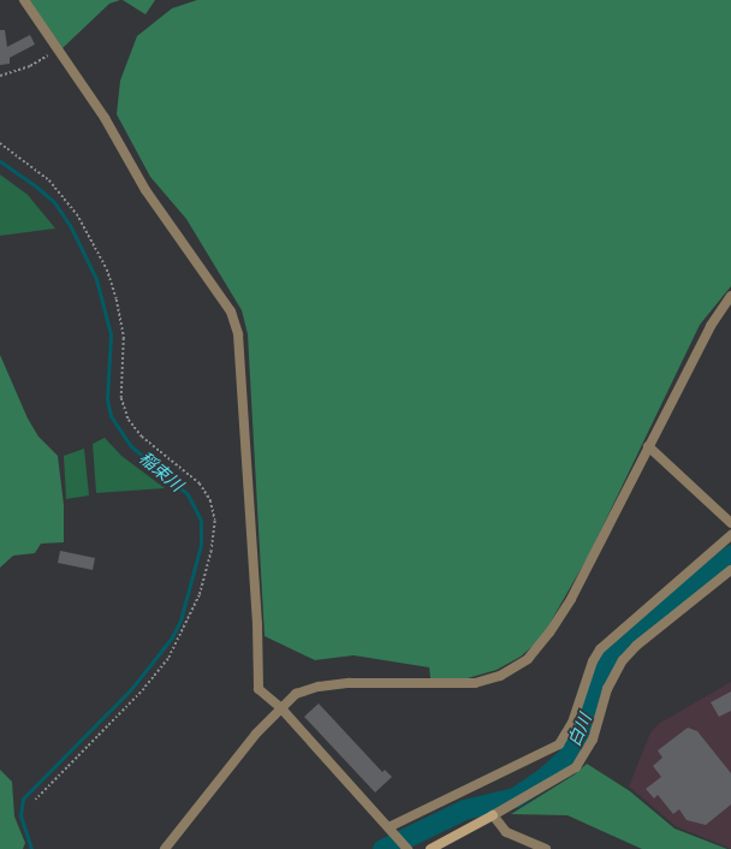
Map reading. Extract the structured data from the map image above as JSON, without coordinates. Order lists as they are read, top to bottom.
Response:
{
  "water": ["稲束川", "白川"]
}
